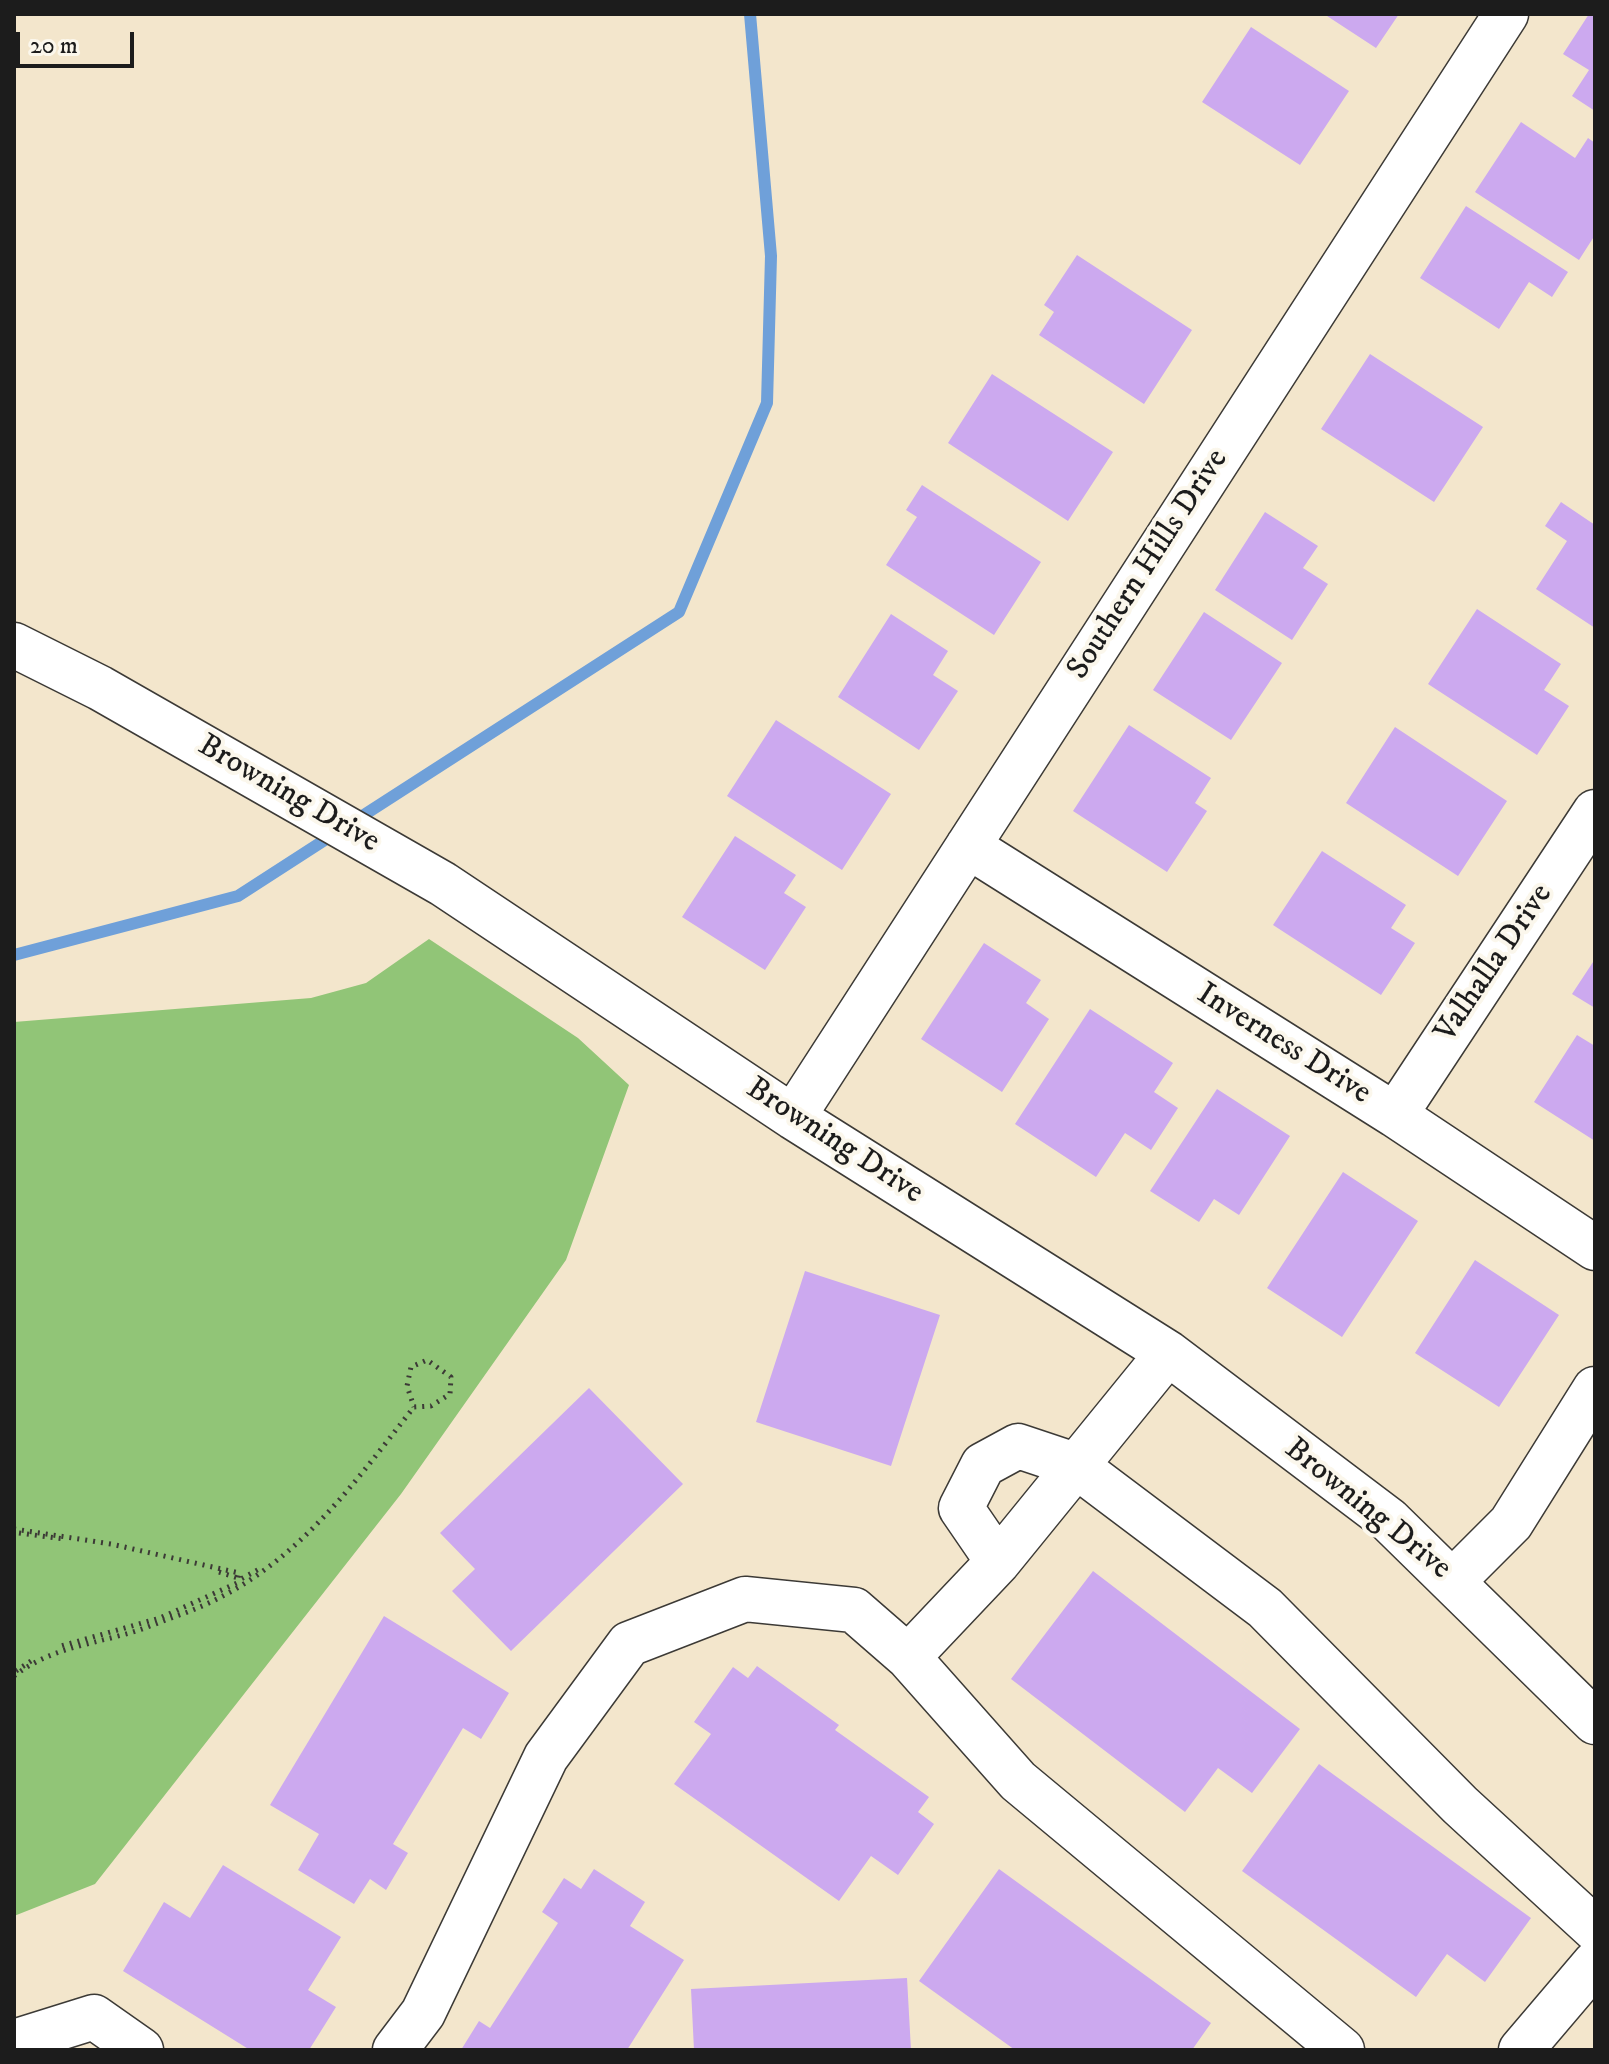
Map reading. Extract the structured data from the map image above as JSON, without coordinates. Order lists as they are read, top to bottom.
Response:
{
  "streets": {
    "street": [
      "Southern Hills Drive",
      "Browning Drive",
      "Valhalla Drive",
      "Inverness Drive"
    ]
  },
  "crossings": [
    ["Southern Hills Drive", "Browning Drive"],
    ["Southern Hills Drive", "Inverness Drive"],
    ["Valhalla Drive", "Inverness Drive"]
  ],
  "scale_bar": "20 m"
}
